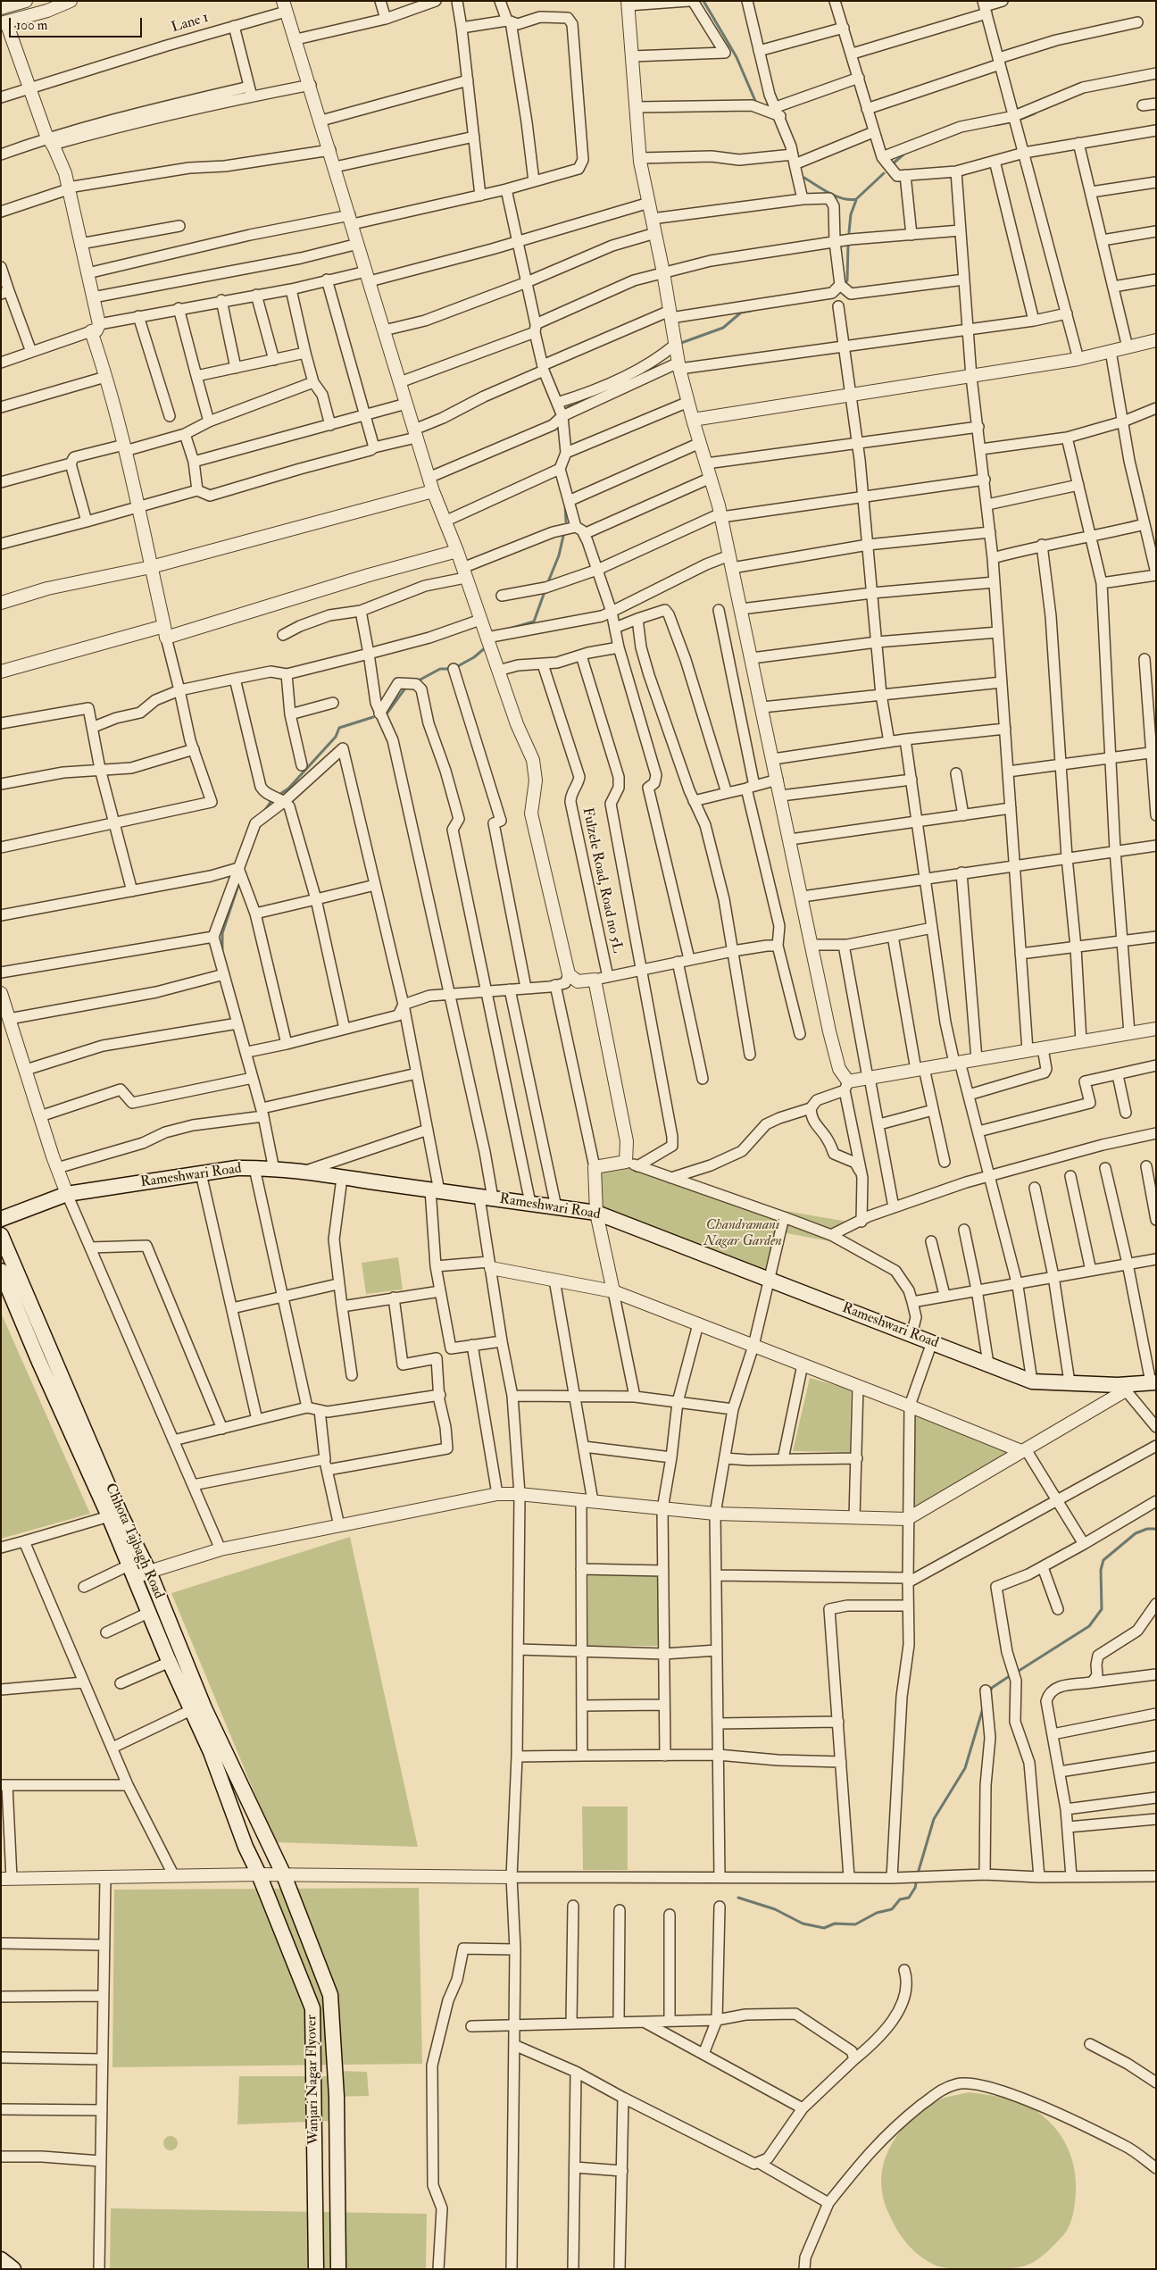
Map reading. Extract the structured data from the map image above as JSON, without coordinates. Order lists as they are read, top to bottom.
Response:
{
  "streets": {
    "main road": ["Rameshwari Road", "Chhota Tajbagh Road", "Wanjari Nagar Flyover"],
    "street": ["Lane 1", "Fulzele Road, Road no 5L"]
  },
  "crossings": [
    ["Chhota Tajbagh Road", "Wanjari Nagar Flyover"]
  ],
  "parks": ["Chandramani Nagar Garden"],
  "scale_bar": "100 m"
}
